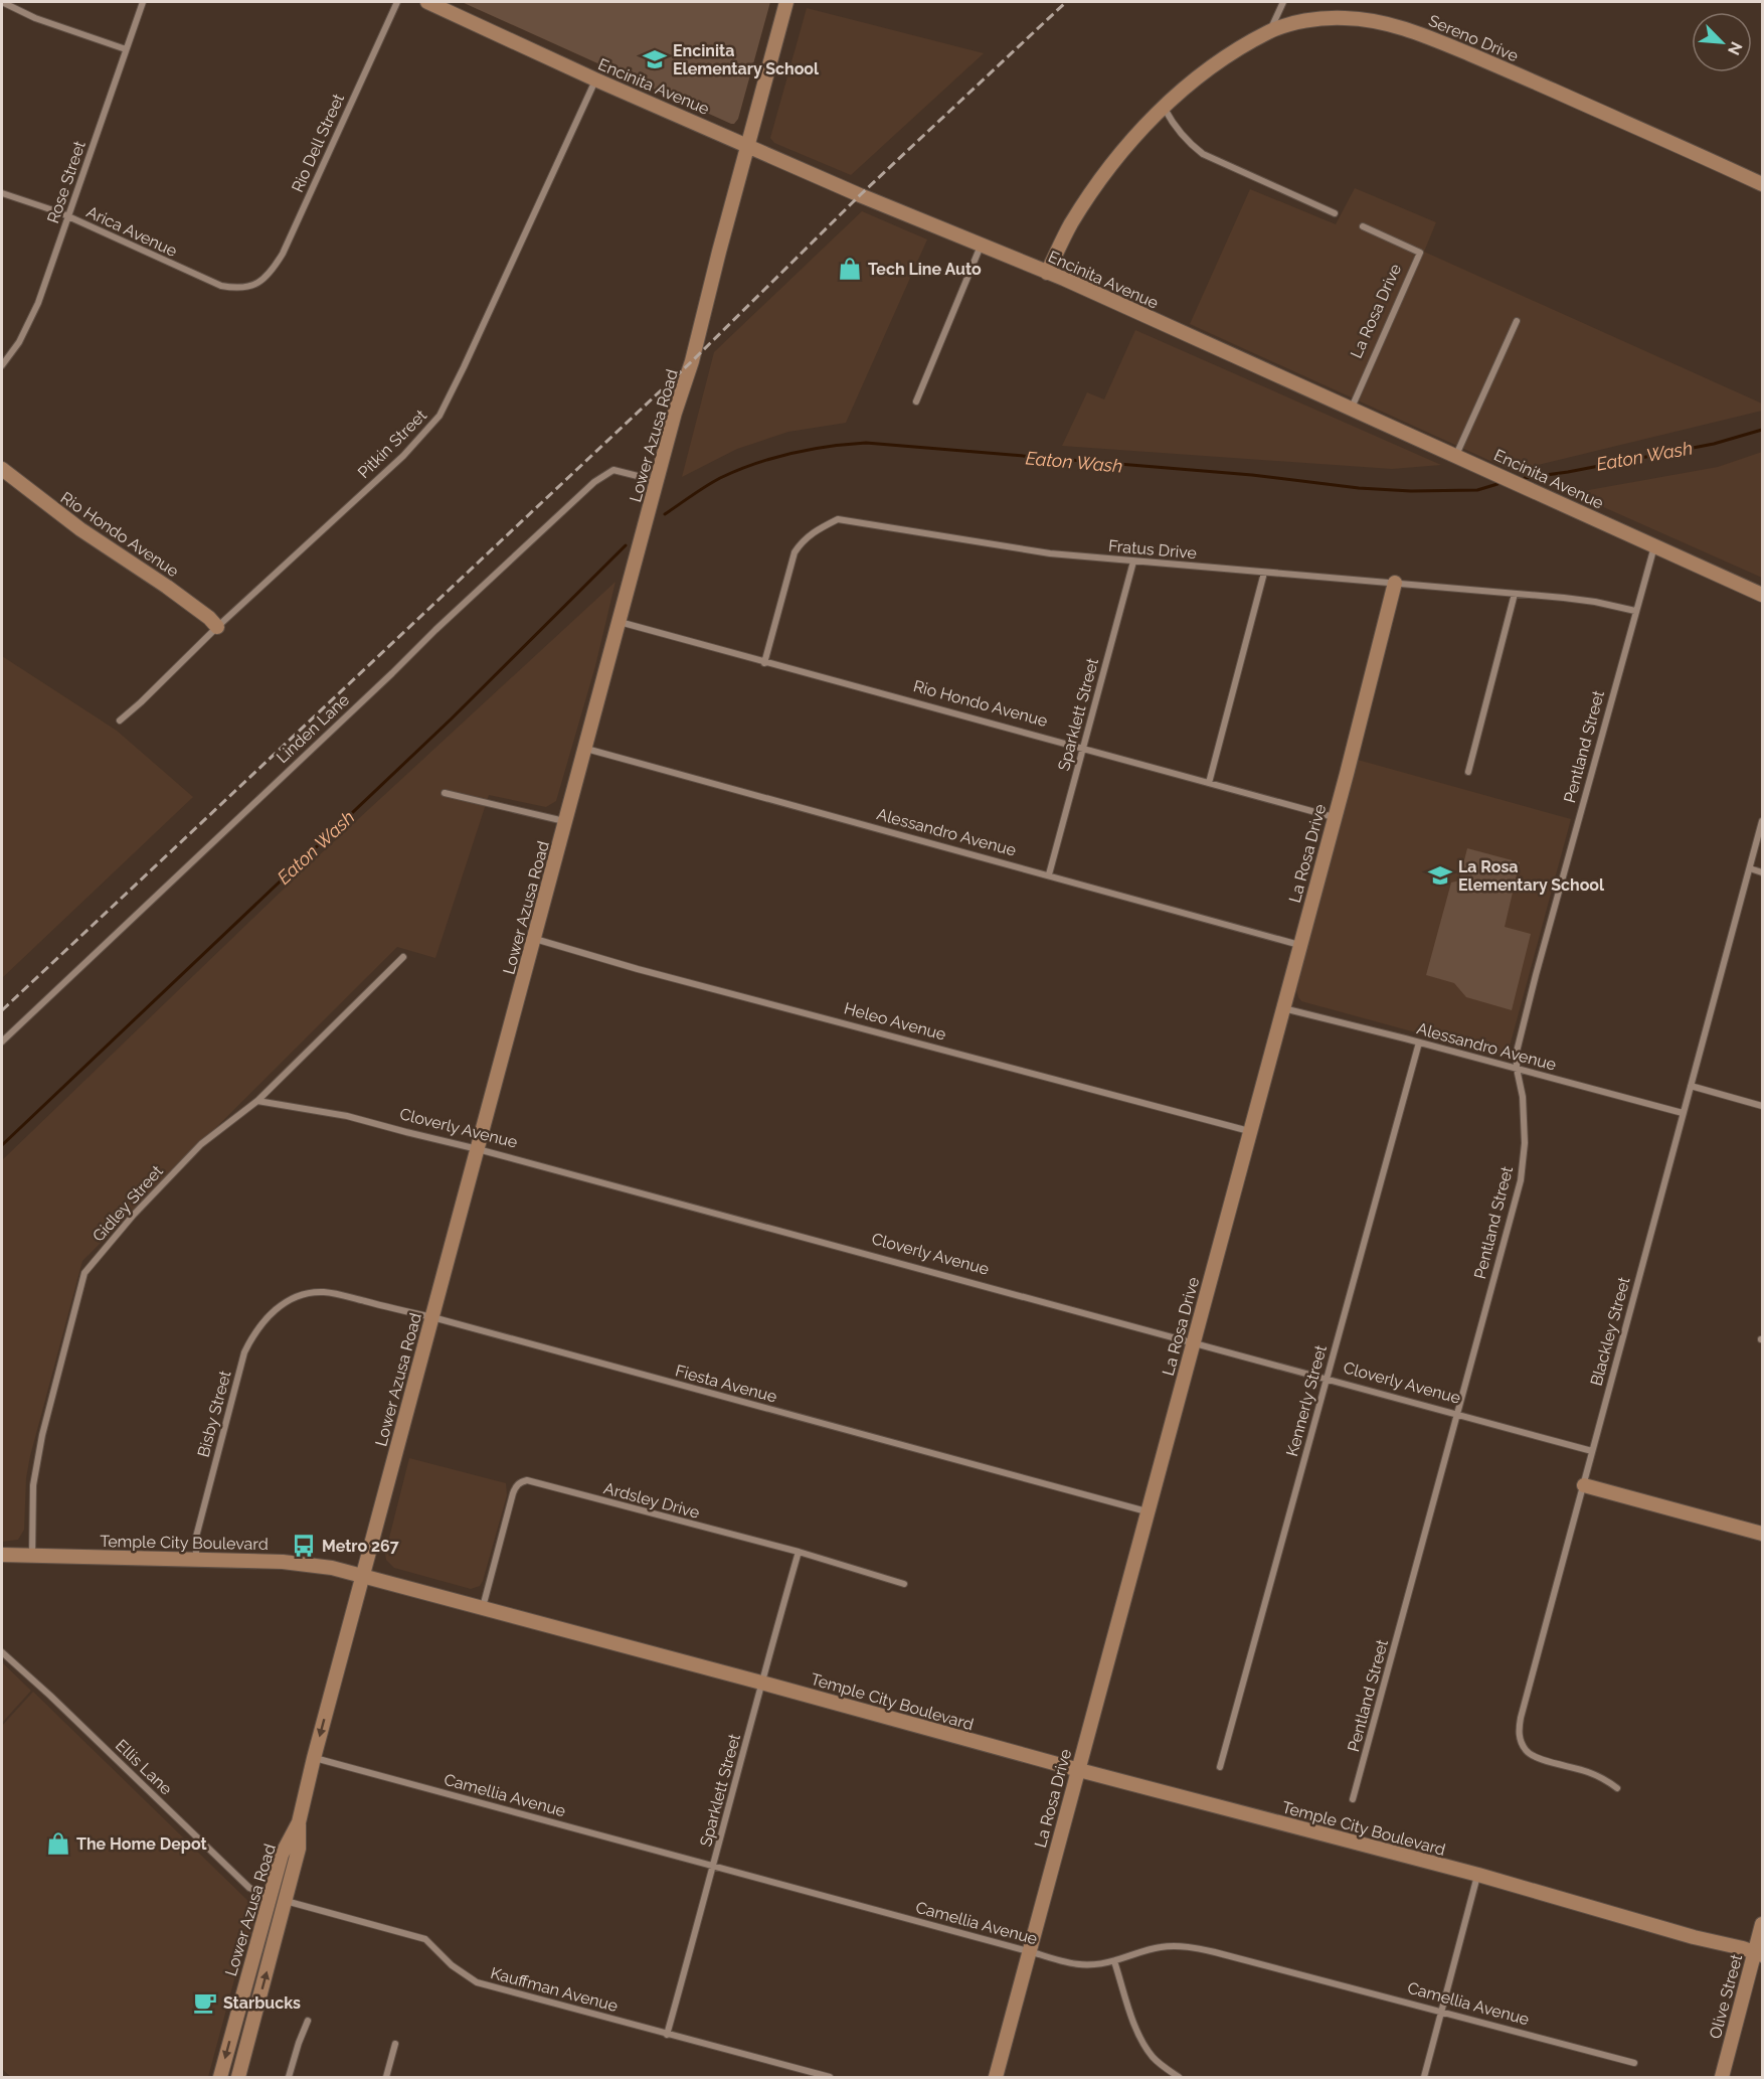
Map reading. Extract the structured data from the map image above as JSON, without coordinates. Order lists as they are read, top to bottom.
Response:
{
  "streets": {
    "street": [
      "Sereno Drive",
      "Encinita Avenue",
      "Rio Dell Street",
      "Rose Street",
      "Arica Avenue",
      "La Rosa Drive",
      "Lower Azusa Road",
      "Pitkin Street",
      "Rio Hondo Avenue",
      "Fratus Drive",
      "Sparklett Street",
      "Linden Lane",
      "Pentland Street",
      "Alessandro Avenue",
      "Heleo Avenue",
      "Cloverly Avenue",
      "Gidley Street",
      "Blackley Street",
      "Fiesta Avenue",
      "Kennerly Street",
      "Bisby Street",
      "Ardsley Drive",
      "Temple City Boulevard",
      "Ellis Lane",
      "Camellia Avenue",
      "Kauffman Avenue",
      "Olive Street"
    ]
  },
  "crossings": [
    ["Sereno Drive", "Encinita Avenue"],
    ["Encinita Avenue", "La Rosa Drive"],
    ["Encinita Avenue", "Lower Azusa Road"],
    ["Encinita Avenue", "Pitkin Street"],
    ["Encinita Avenue", "Pentland Street"],
    ["Rio Dell Street", "Arica Avenue"],
    ["Rose Street", "Arica Avenue"],
    ["La Rosa Drive", "Rio Hondo Avenue"],
    ["La Rosa Drive", "Fratus Drive"],
    ["La Rosa Drive", "Alessandro Avenue"],
    ["La Rosa Drive", "Heleo Avenue"],
    ["La Rosa Drive", "Cloverly Avenue"],
    ["La Rosa Drive", "Fiesta Avenue"],
    ["La Rosa Drive", "Temple City Boulevard"],
    ["La Rosa Drive", "Camellia Avenue"],
    ["Lower Azusa Road", "Rio Hondo Avenue"],
    ["Lower Azusa Road", "Linden Lane"],
    ["Lower Azusa Road", "Alessandro Avenue"],
    ["Lower Azusa Road", "Heleo Avenue"],
    ["Lower Azusa Road", "Cloverly Avenue"],
    ["Lower Azusa Road", "Fiesta Avenue"],
    ["Lower Azusa Road", "Temple City Boulevard"],
    ["Lower Azusa Road", "Ellis Lane"],
    ["Lower Azusa Road", "Camellia Avenue"],
    ["Lower Azusa Road", "Kauffman Avenue"],
    ["Pitkin Street", "Rio Hondo Avenue"],
    ["Rio Hondo Avenue", "Fratus Drive"],
    ["Rio Hondo Avenue", "Sparklett Street"],
    ["Fratus Drive", "Sparklett Street"],
    ["Fratus Drive", "Pentland Street"],
    ["Sparklett Street", "Alessandro Avenue"],
    ["Sparklett Street", "Ardsley Drive"],
    ["Sparklett Street", "Temple City Boulevard"],
    ["Sparklett Street", "Camellia Avenue"],
    ["Sparklett Street", "Kauffman Avenue"],
    ["Pentland Street", "Alessandro Avenue"],
    ["Pentland Street", "Cloverly Avenue"],
    ["Alessandro Avenue", "Blackley Street"],
    ["Alessandro Avenue", "Kennerly Street"],
    ["Cloverly Avenue", "Gidley Street"],
    ["Cloverly Avenue", "Blackley Street"],
    ["Cloverly Avenue", "Kennerly Street"],
    ["Gidley Street", "Temple City Boulevard"],
    ["Fiesta Avenue", "Bisby Street"],
    ["Bisby Street", "Temple City Boulevard"],
    ["Ardsley Drive", "Temple City Boulevard"],
    ["Temple City Boulevard", "Olive Street"]
  ],
  "water": ["Eaton Wash"],
  "places": {
    "school or university": ["Encinita Elementary School", "La Rosa Elementary School"],
    "shop": ["Tech Line Auto", "The Home Depot"],
    "bus stop": ["Metro 267"],
    "cafe": ["Starbucks"]
  },
  "north": "bottom right"
}
